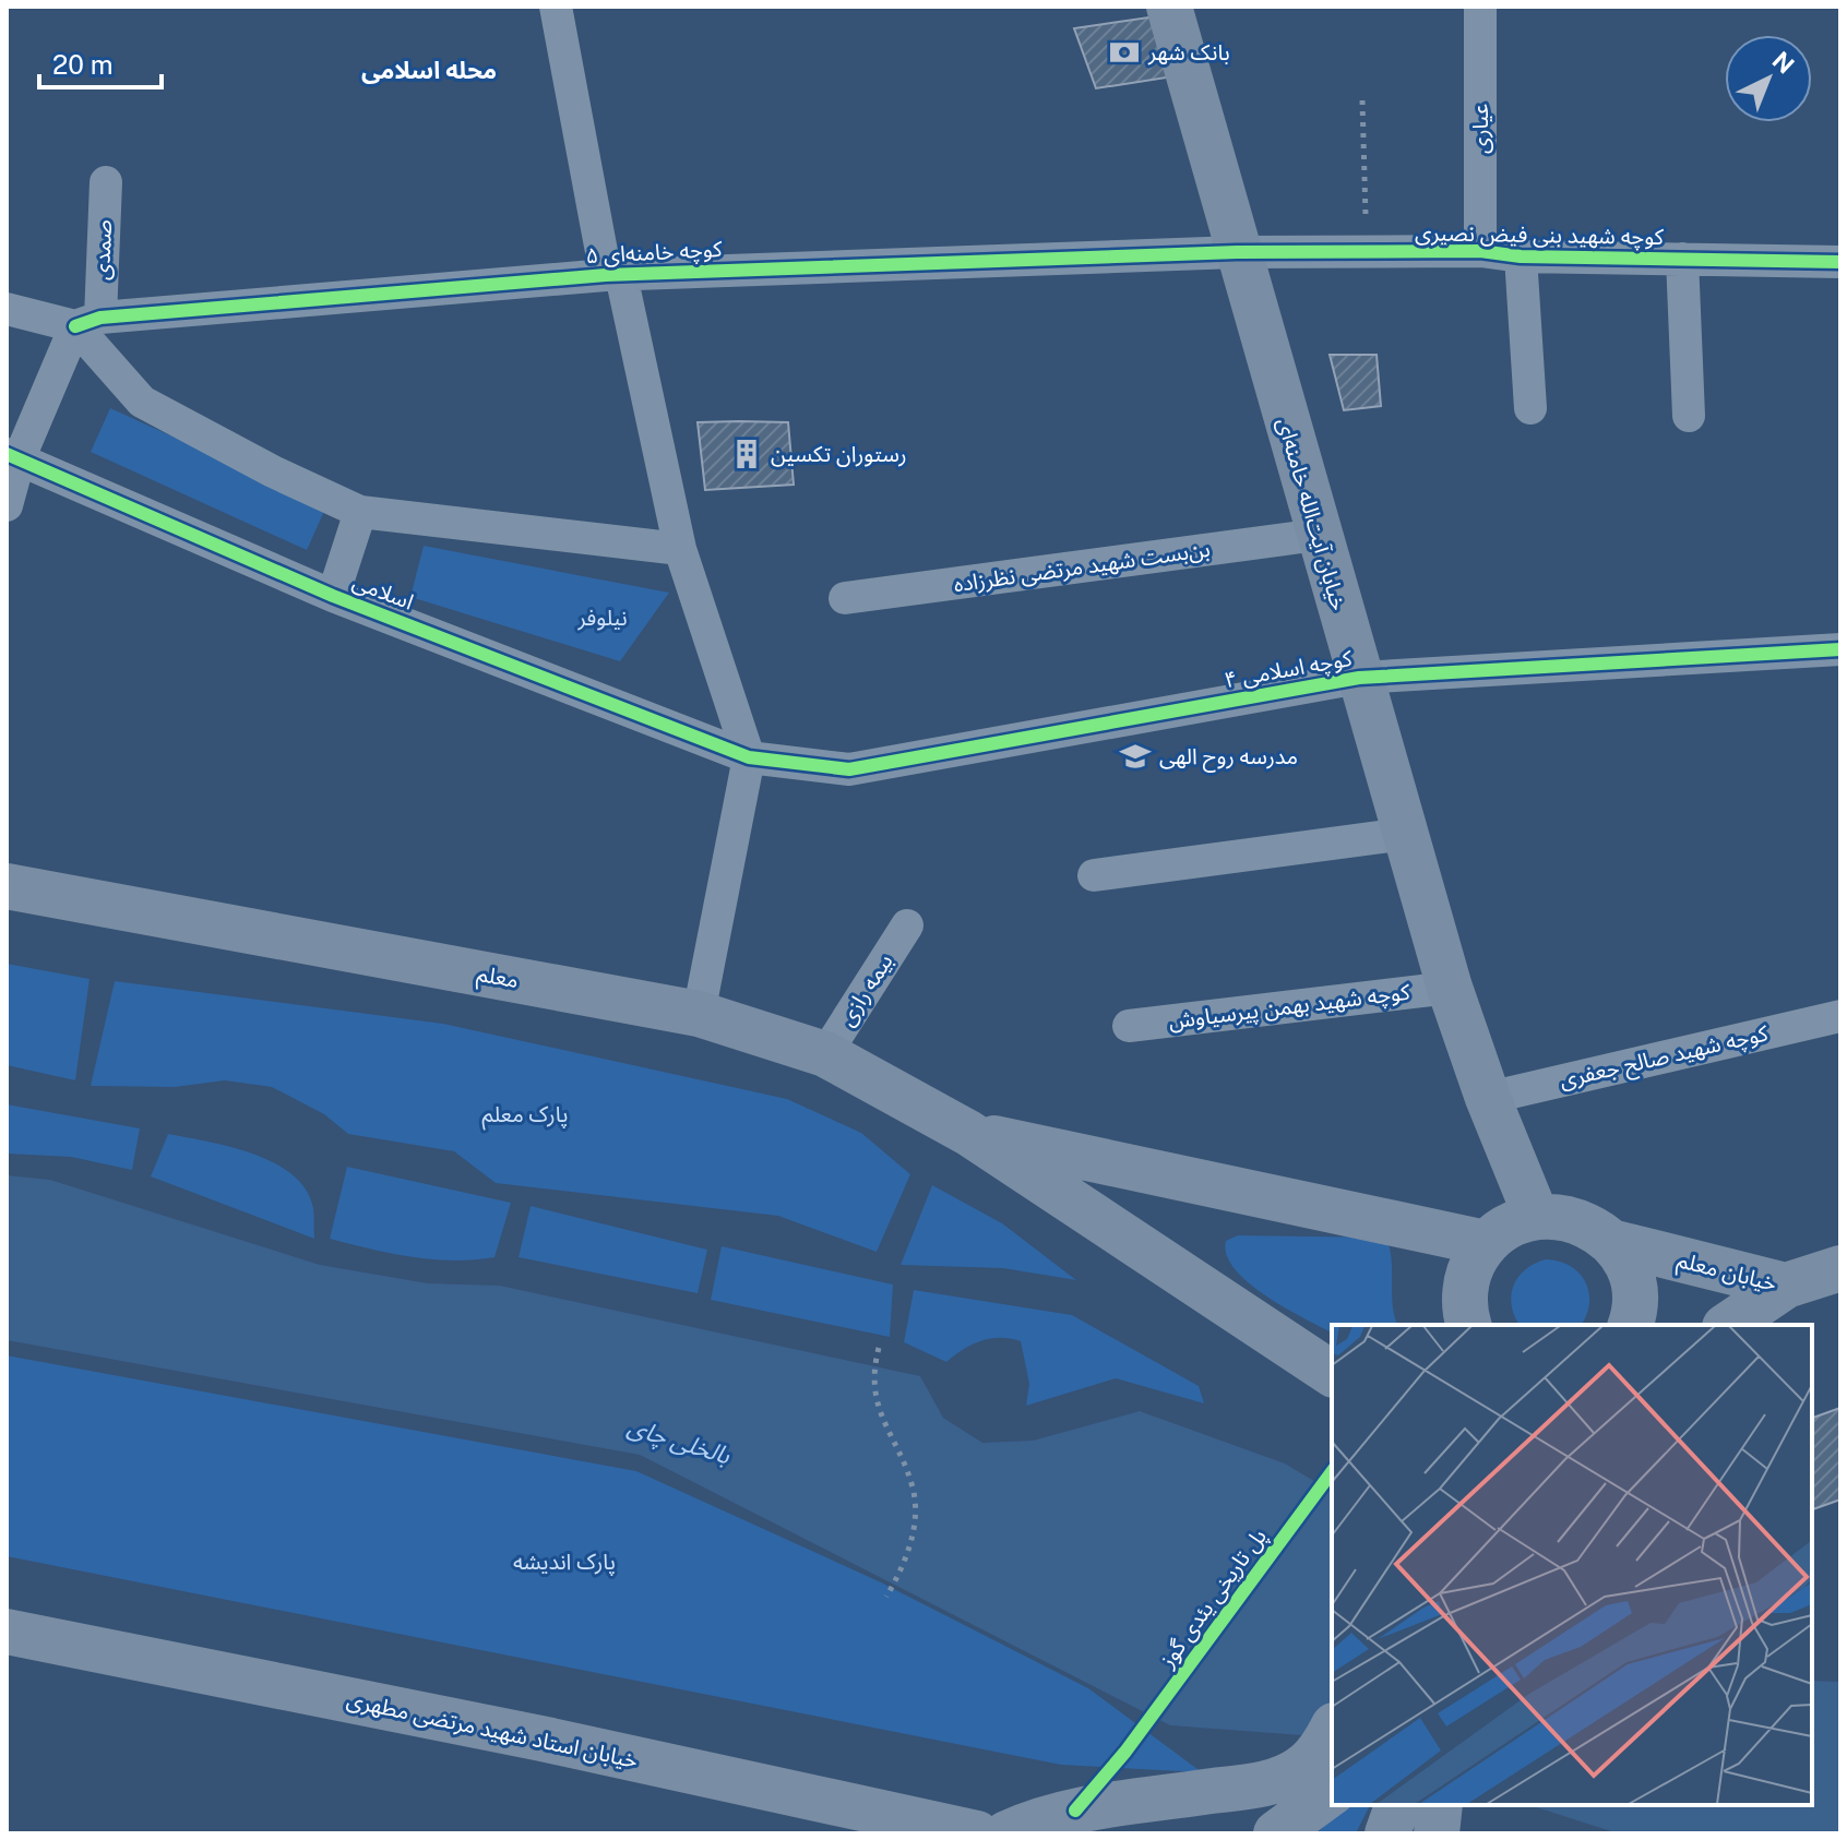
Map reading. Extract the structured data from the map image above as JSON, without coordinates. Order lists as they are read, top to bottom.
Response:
{
  "streets": {
    "main road": [
      "خیابان آیت‌الله خامنه‌ای",
      "معلم",
      "خیابان معلم",
      "خیابان استاد شهید مرتضی مطهری"
    ],
    "street": [
      "عیاری",
      "کوچه شهید بنی فیض نصیری",
      "صمدی",
      "کوچه خامنه‌ای ۵",
      "بن‌بست شهید مرتضی نظرزاده",
      "اسلامی",
      "کوچه اسلامی ۴",
      "بیمه رازی",
      "کوچه شهید بهمن پیرسیاوش",
      "کوچه شهید صالح جعفری"
    ],
    "cycle path": ["پل تاریخی یئدی گوز"]
  },
  "crossings": [
    ["عیاری", "کوچه شهید بنی فیض نصیری"],
    ["کوچه شهید بنی فیض نصیری", "کوچه خامنه‌ای ۵"],
    ["کوچه شهید بنی فیض نصیری", "خیابان آیت‌الله خامنه‌ای"],
    ["صمدی", "کوچه خامنه‌ای ۵"],
    ["کوچه خامنه‌ای ۵", "خیابان آیت‌الله خامنه‌ای"],
    ["خیابان آیت‌الله خامنه‌ای", "بن‌بست شهید مرتضی نظرزاده"],
    ["خیابان آیت‌الله خامنه‌ای", "کوچه اسلامی ۴"],
    ["خیابان آیت‌الله خامنه‌ای", "کوچه شهید بهمن پیرسیاوش"],
    ["خیابان آیت‌الله خامنه‌ای", "کوچه شهید صالح جعفری"],
    ["اسلامی", "کوچه اسلامی ۴"],
    ["معلم", "بیمه رازی"]
  ],
  "districts": ["محله اسلامی"],
  "water": ["بالخلی چای"],
  "parks": ["نیلوفر", "پارک معلم", "پارک اندیشه"],
  "places": {
    "bank": ["بانک شهر"],
    "building": ["رستوران تکسین"],
    "school or university": ["مدرسه روح الهی"]
  },
  "scale_bar": "20 m",
  "north": "top right"
}
